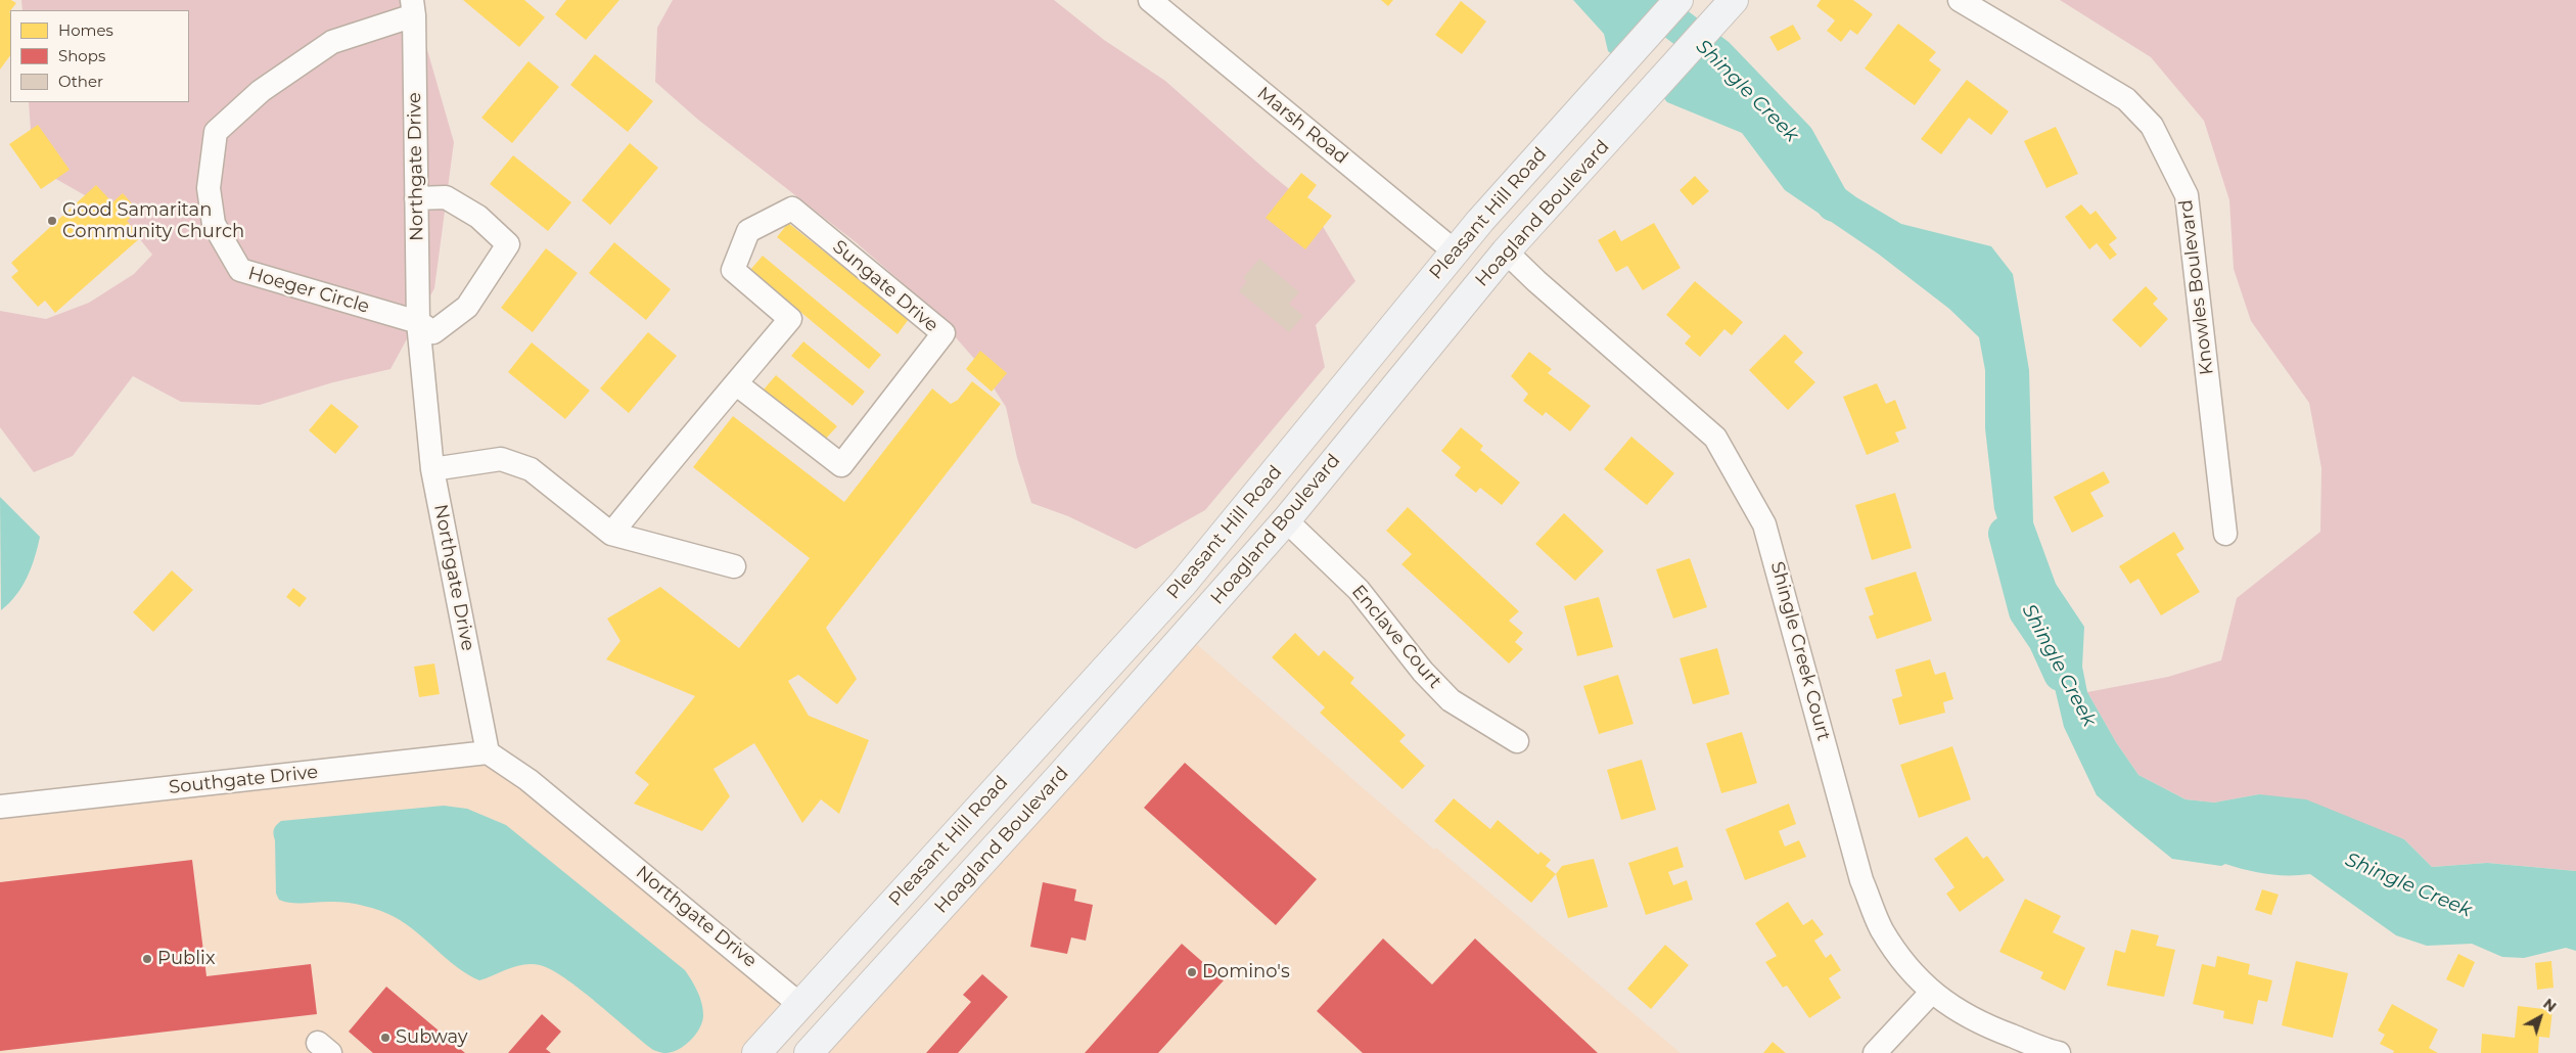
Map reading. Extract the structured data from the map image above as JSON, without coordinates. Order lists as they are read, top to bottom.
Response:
{
  "streets": {
    "main road": ["Pleasant Hill Road", "Hoagland Boulevard"],
    "street": [
      "Marsh Road",
      "Northgate Drive",
      "Sungate Drive",
      "Knowles Boulevard",
      "Hoeger Circle",
      "Enclave Court",
      "Shingle Creek Court",
      "Southgate Drive"
    ]
  },
  "crossings": [
    ["Marsh Road", "Pleasant Hill Road"],
    ["Northgate Drive", "Pleasant Hill Road"],
    ["Northgate Drive", "Hoeger Circle"],
    ["Northgate Drive", "Southgate Drive"],
    ["Hoagland Boulevard", "Enclave Court"],
    ["Hoagland Boulevard", "Shingle Creek Court"]
  ],
  "water": ["Shingle Creek"],
  "places": [
    "Good Samaritan Community Church",
    "Publix",
    "Domino's",
    "Subway"
  ],
  "legend": ["Homes", "Shops", "Other"],
  "north": "top right"
}
